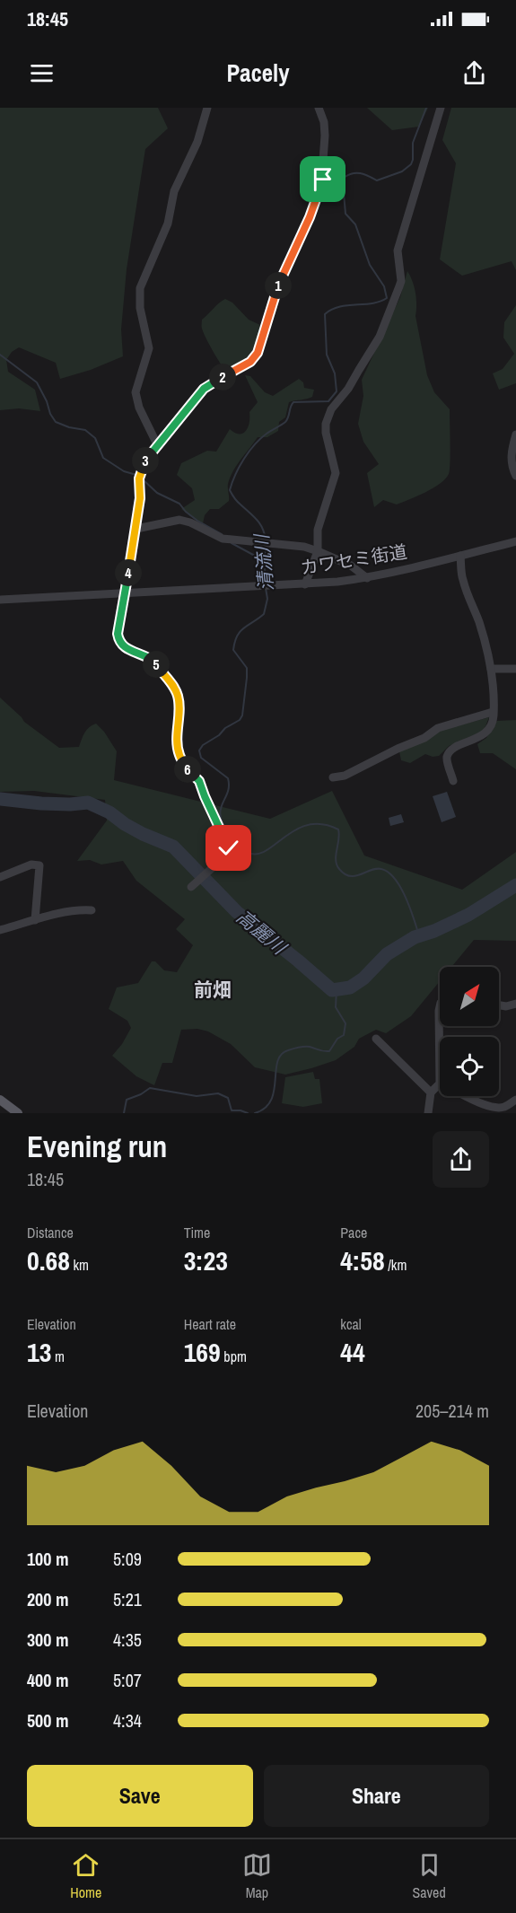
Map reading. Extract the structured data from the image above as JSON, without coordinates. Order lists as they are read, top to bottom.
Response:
{
  "streets": {
    "street": ["カワセミ街道"]
  },
  "districts": ["前畑"],
  "water": ["清流川", "高麗川"],
  "north": "top right",
  "page": {
    "status": "18:45",
    "header": "Pacely",
    "pins": [
      "1",
      "2",
      "3",
      "4",
      "5",
      "6"
    ],
    "heading": ["Evening run", "18:45"],
    "stats": [
      ["Distance", "0.68 km"],
      ["Time", "3:23"],
      ["Pace", "4:58 /km"],
      ["Elevation", "13 m"],
      ["Heart rate", "169 bpm"],
      ["kcal", "44"]
    ],
    "chart": ["Elevation", "205–214 m"],
    "list": [
      {
        "name": "100 m",
        "note": "5:09"
      },
      {
        "name": "200 m",
        "note": "5:21"
      },
      {
        "name": "300 m",
        "note": "4:35"
      },
      {
        "name": "400 m",
        "note": "5:07"
      },
      {
        "name": "500 m",
        "note": "4:34"
      }
    ],
    "buttons": ["Save", "Share"],
    "tabs": ["Home", "Map", "Saved"]
  }
}
